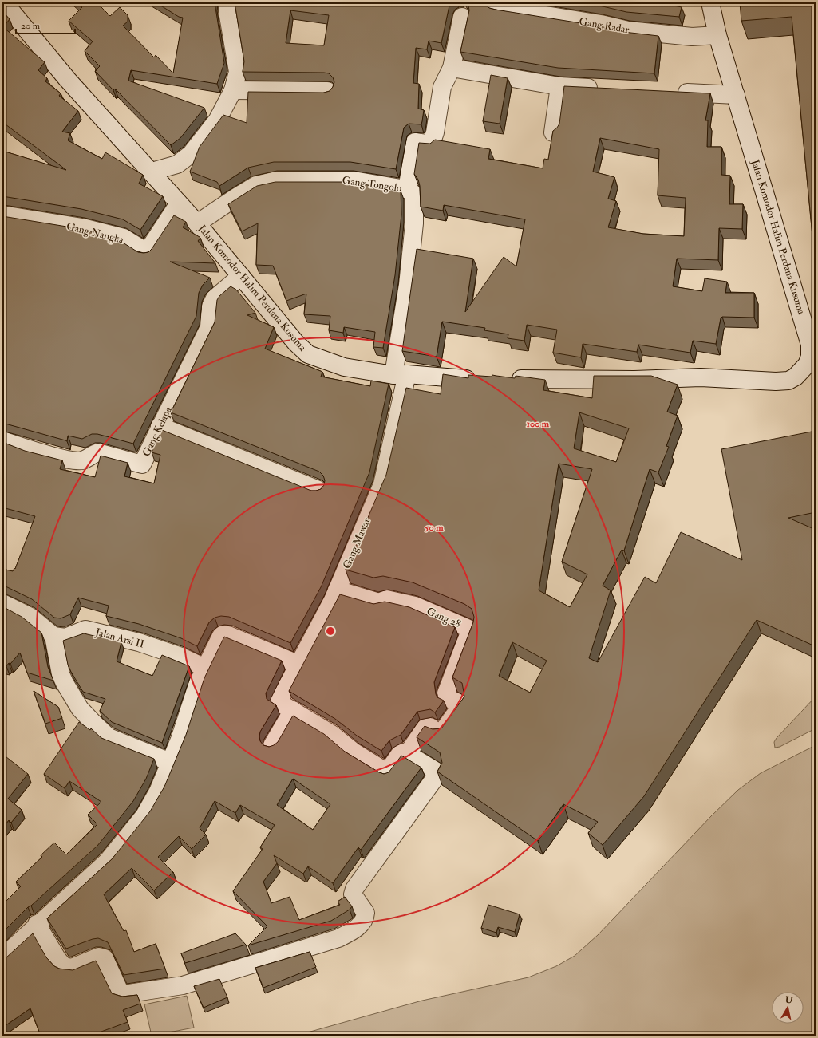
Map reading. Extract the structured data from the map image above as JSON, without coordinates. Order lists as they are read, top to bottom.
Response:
{
  "streets": {
    "street": [
      "Gang Radar",
      "Gang Tongolo",
      "Gang Nangka",
      "Jalan Komodor Halim Perdana Kusuma",
      "Gang Kelapa",
      "Gang Mawar",
      "Gang 28",
      "Jalan Arsi II"
    ]
  },
  "crossings": [
    ["Gang Radar", "Jalan Komodor Halim Perdana Kusuma"],
    ["Gang Tongolo", "Jalan Komodor Halim Perdana Kusuma"],
    ["Gang Tongolo", "Gang Mawar"],
    ["Gang Nangka", "Jalan Komodor Halim Perdana Kusuma"],
    ["Jalan Komodor Halim Perdana Kusuma", "Gang Kelapa"],
    ["Jalan Komodor Halim Perdana Kusuma", "Gang Mawar"],
    ["Gang Mawar", "Gang 28"]
  ],
  "scale_bar": "20 m",
  "north": "top",
  "rings": ["100 m", "50 m"]
}
